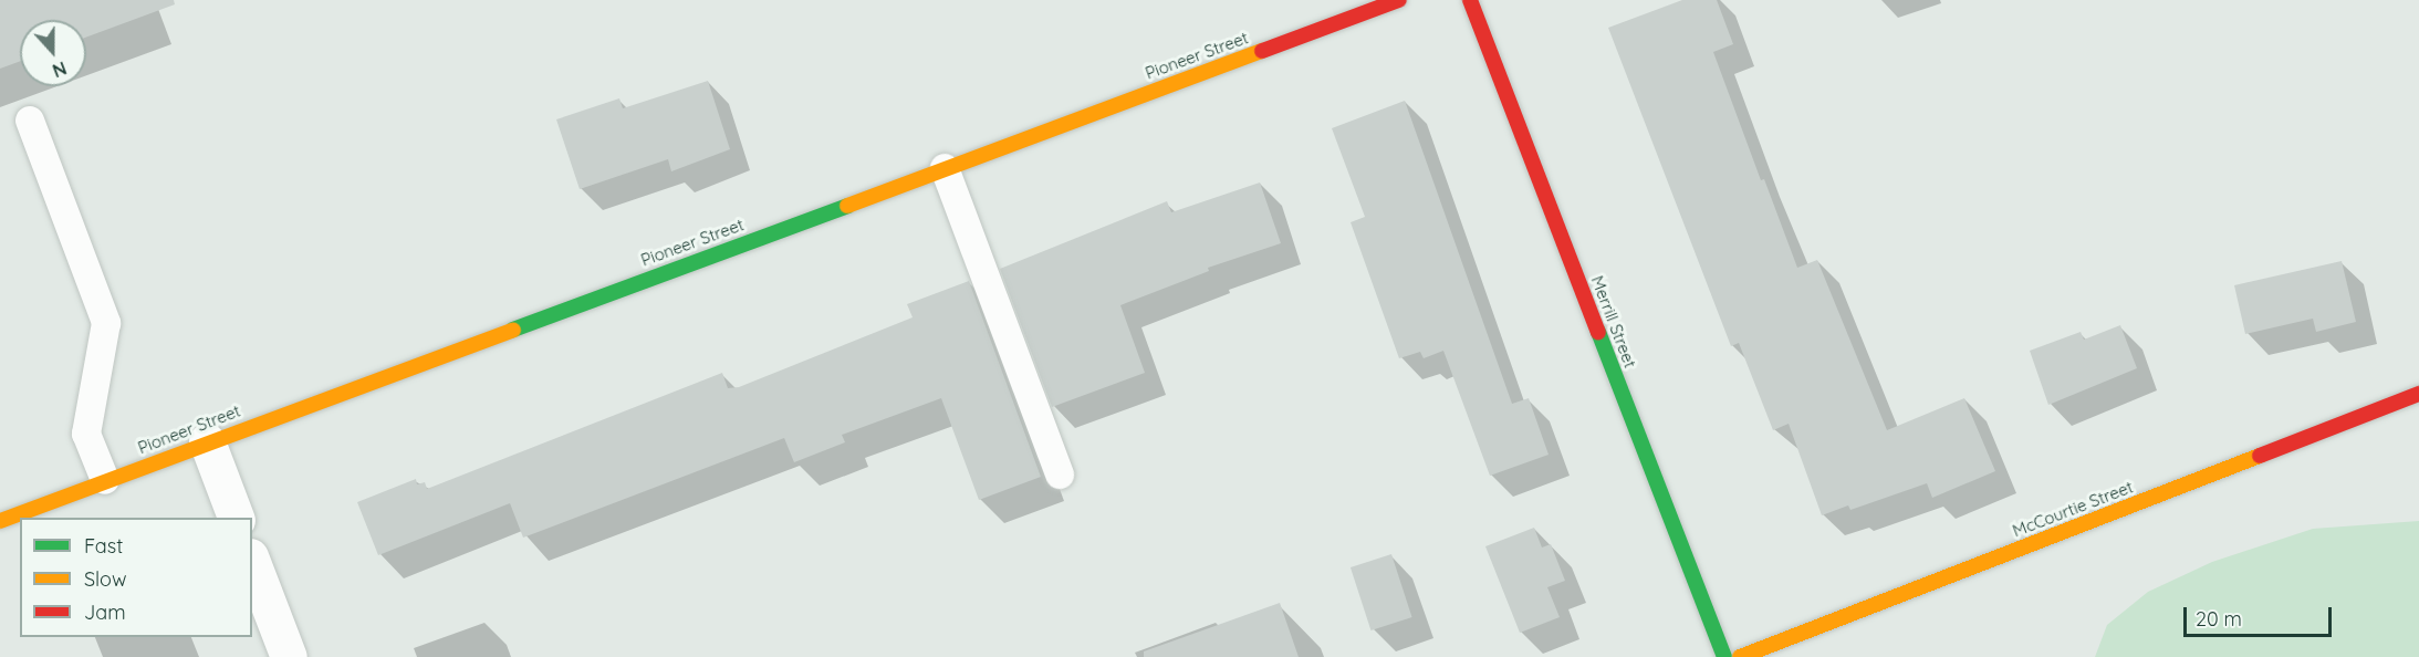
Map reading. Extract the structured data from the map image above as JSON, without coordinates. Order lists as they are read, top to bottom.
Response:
{
  "streets": {
    "street": ["Pioneer Street", "Merrill Street", "McCourtie Street"]
  },
  "legend": ["Fast", "Slow", "Jam"],
  "scale_bar": "20 m",
  "north": "bottom"
}
